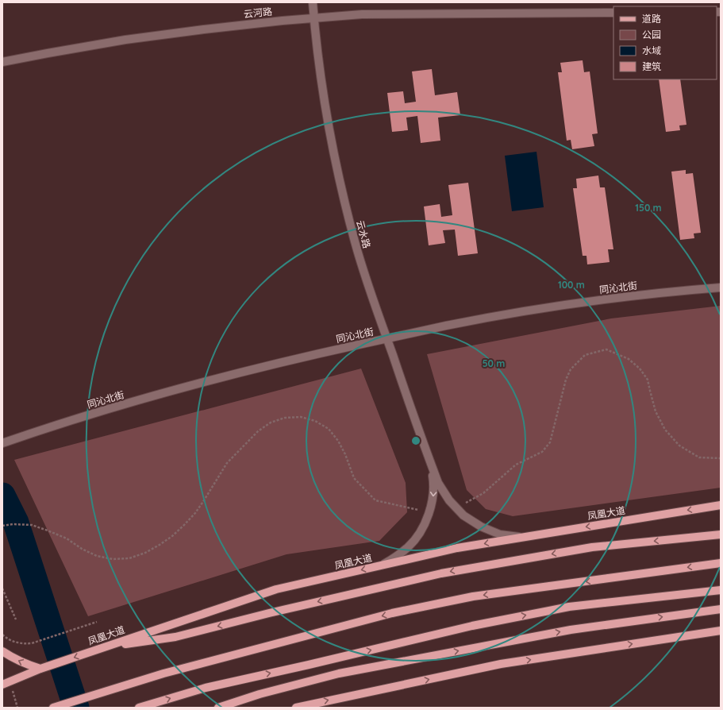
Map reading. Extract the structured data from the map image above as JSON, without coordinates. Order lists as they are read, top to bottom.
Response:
{
  "streets": {
    "main road": ["凤凰大道"],
    "street": ["云河路", "云水路", "同沁北街"]
  },
  "crossings": [
    ["云河路", "云水路"],
    ["云水路", "同沁北街"]
  ],
  "legend": [
    "道路",
    "公园",
    "水域",
    "建筑"
  ],
  "rings": ["150 m", "100 m", "50 m"]
}
